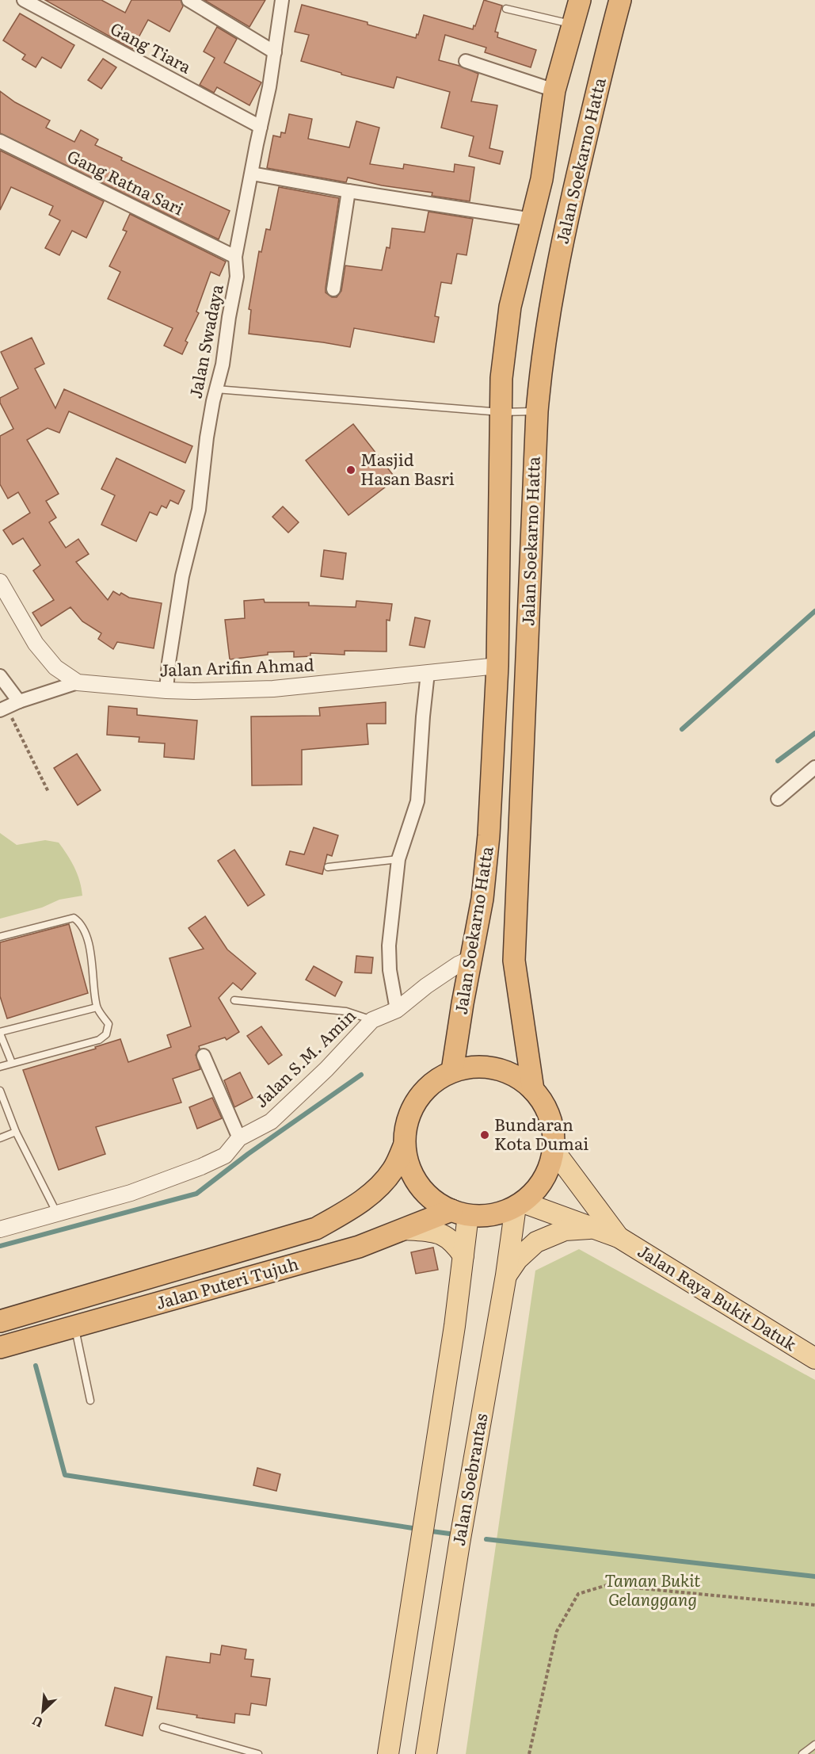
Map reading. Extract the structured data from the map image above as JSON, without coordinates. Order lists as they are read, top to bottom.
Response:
{
  "streets": {
    "highway": ["Jalan Soekarno Hatta", "Jalan Puteri Tujuh"],
    "main road": ["Jalan Raya Bukit Datuk", "Jalan Soebrantas"],
    "street": [
      "Gang Tiara",
      "Gang Ratna Sari",
      "Jalan Swadaya",
      "Jalan Arifin Ahmad",
      "Jalan S.M. Amin"
    ]
  },
  "crossings": [
    ["Gang Tiara", "Jalan Swadaya"],
    ["Jalan Soekarno Hatta", "Jalan Arifin Ahmad"],
    ["Jalan Soekarno Hatta", "Jalan S.M. Amin"],
    ["Jalan Soekarno Hatta", "Jalan Puteri Tujuh"],
    ["Jalan Soekarno Hatta", "Jalan Raya Bukit Datuk"],
    ["Jalan Soekarno Hatta", "Jalan Soebrantas"],
    ["Gang Ratna Sari", "Jalan Swadaya"],
    ["Jalan Swadaya", "Jalan Arifin Ahmad"],
    ["Jalan Puteri Tujuh", "Jalan Raya Bukit Datuk"],
    ["Jalan Puteri Tujuh", "Jalan Soebrantas"],
    ["Jalan Raya Bukit Datuk", "Jalan Soebrantas"]
  ],
  "parks": ["Taman Bukit Gelanggang"],
  "places": ["Masjid Hasan Basri", "Bundaran Kota Dumai"],
  "north": "bottom left"
}
